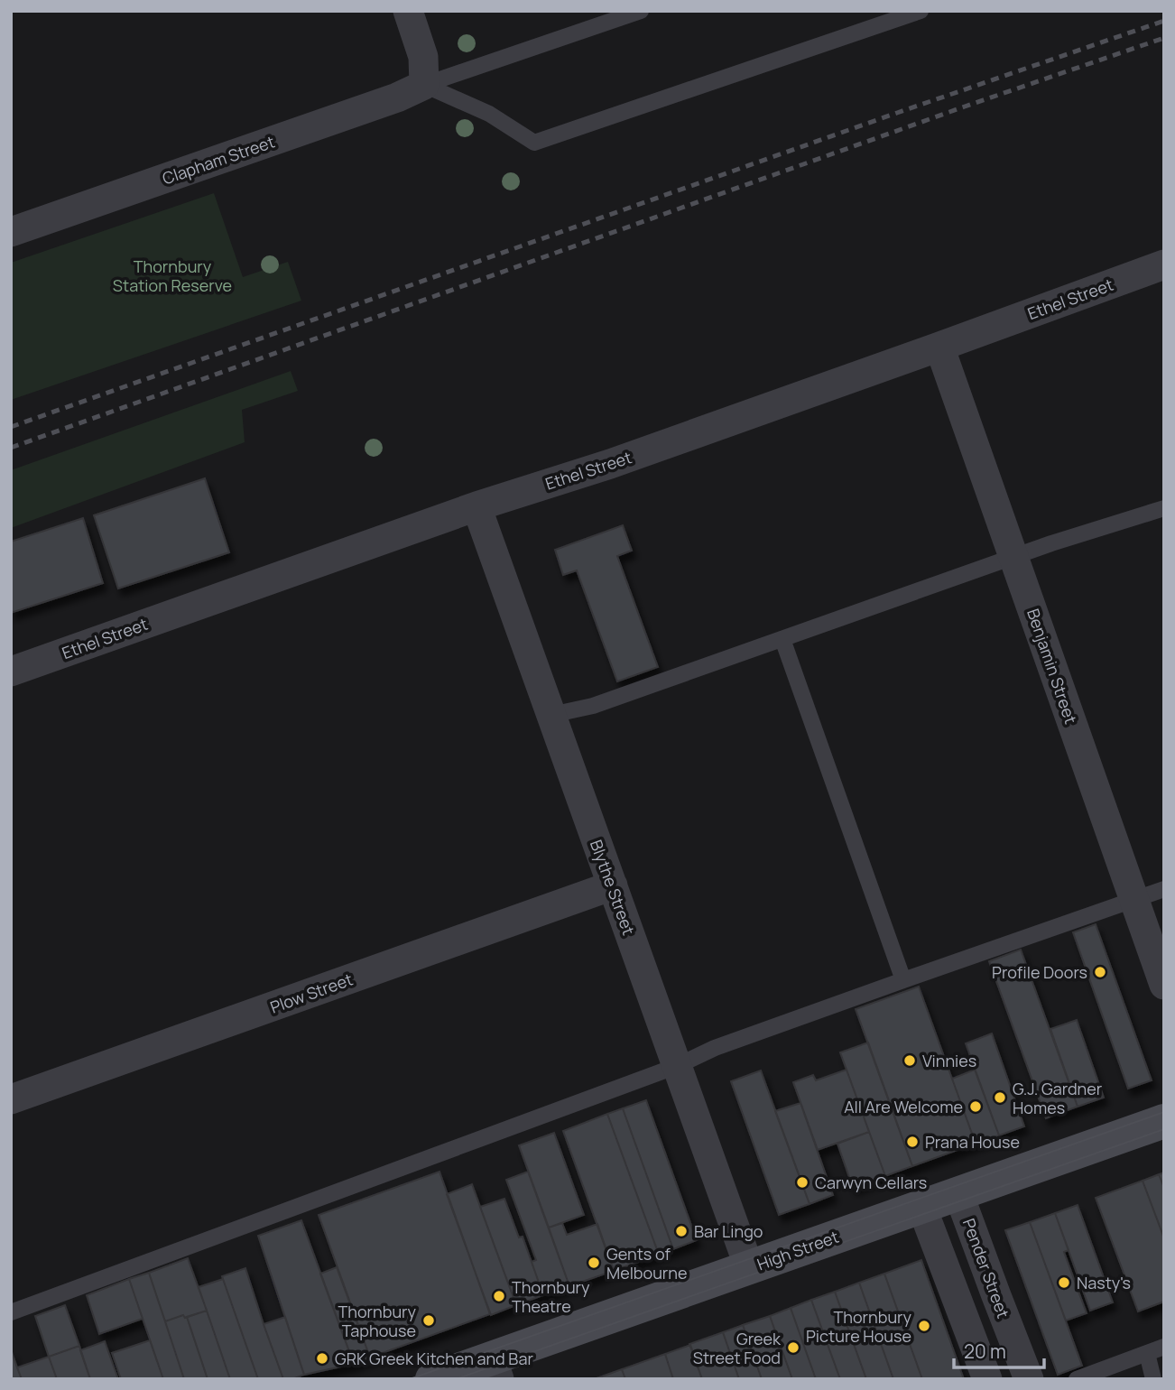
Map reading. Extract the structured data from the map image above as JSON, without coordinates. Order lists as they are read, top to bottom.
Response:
{
  "streets": {
    "main road": ["High Street"],
    "street": [
      "Clapham Street",
      "Ethel Street",
      "Benjamin Street",
      "Blythe Street",
      "Plow Street",
      "Pender Street"
    ]
  },
  "crossings": [
    ["Ethel Street", "Benjamin Street"],
    ["Ethel Street", "Blythe Street"],
    ["Blythe Street", "Plow Street"],
    ["Blythe Street", "High Street"],
    ["High Street", "Pender Street"]
  ],
  "parks": ["Thornbury Station Reserve"],
  "places": [
    "Profile Doors",
    "Vinnies",
    "G.J. Gardner Homes",
    "All Are Welcome",
    "Prana House",
    "Carwyn Cellars",
    "Bar Lingo",
    "Gents of Melbourne",
    "Nasty's",
    "Thornbury Theatre",
    "Thornbury Taphouse",
    "Thornbury Picture House",
    "Greek Street Food",
    "GRK Greek Kitchen and Bar"
  ],
  "scale_bar": "20 m"
}
